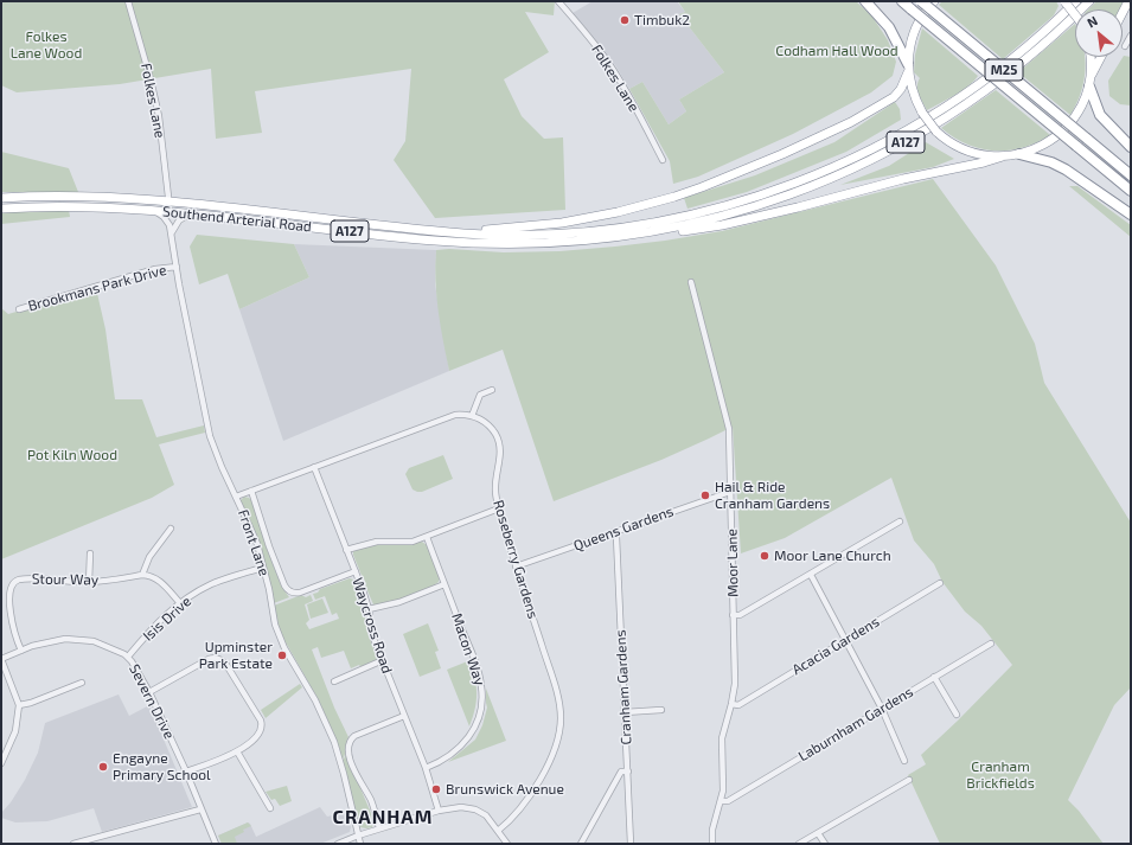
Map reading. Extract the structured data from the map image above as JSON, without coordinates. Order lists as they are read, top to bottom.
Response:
{
  "streets": {
    "highway": ["M25", "A127", "Southend Arterial Road"],
    "street": [
      "Folkes Lane",
      "Brookmans Park Drive",
      "Queens Gardens",
      "Front Lane",
      "Roseberry Gardens",
      "Moor Lane",
      "Stour Way",
      "Isis Drive",
      "Waycross Road",
      "Acacia Gardens",
      "Macon Way",
      "Cranham Gardens",
      "Severn Drive",
      "Laburnham Gardens"
    ]
  },
  "crossings": [
    ["Folkes Lane", "Southend Arterial Road"],
    ["Southend Arterial Road", "Front Lane"],
    ["Brookmans Park Drive", "Front Lane"],
    ["Queens Gardens", "Roseberry Gardens"],
    ["Queens Gardens", "Moor Lane"],
    ["Queens Gardens", "Cranham Gardens"],
    ["Front Lane", "Isis Drive"],
    ["Moor Lane", "Acacia Gardens"],
    ["Moor Lane", "Laburnham Gardens"],
    ["Stour Way", "Severn Drive"],
    ["Isis Drive", "Severn Drive"],
    ["Waycross Road", "Macon Way"]
  ],
  "districts": ["CRANHAM"],
  "parks": [
    "Folkes Lane Wood",
    "Codham Hall Wood",
    "Pot Kiln Wood",
    "Cranham Brickfields"
  ],
  "places": [
    "Timbuk2",
    "Hail & Ride Cranham Gardens",
    "Moor Lane Church",
    "Upminster Park Estate",
    "Engayne Primary School",
    "Brunswick Avenue"
  ],
  "north": "top left"
}
